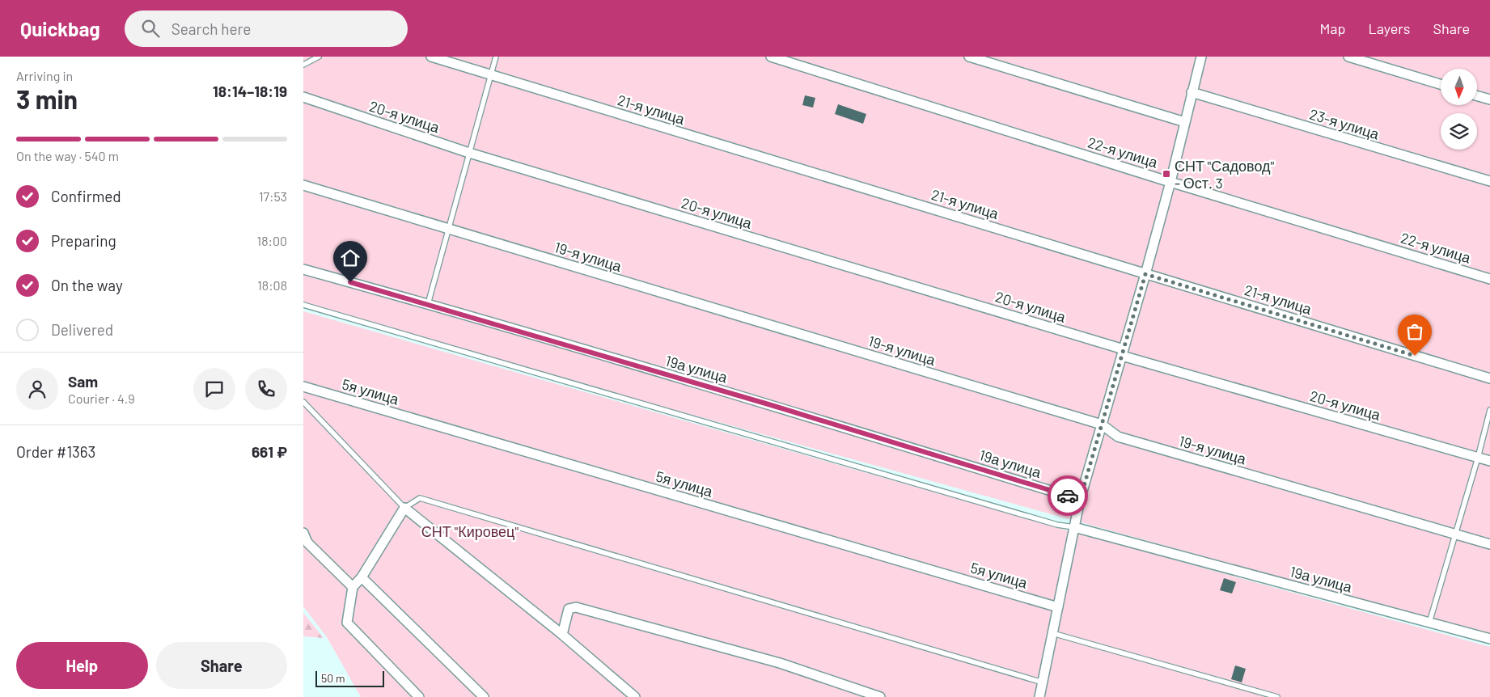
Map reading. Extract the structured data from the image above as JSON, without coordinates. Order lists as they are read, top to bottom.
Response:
{
  "streets": {
    "street": [
      "21-я улица",
      "20-я улица",
      "23-я улица",
      "22-я улица",
      "19-я улица",
      "19а улица",
      "5я улица"
    ]
  },
  "parks": ["СНТ \"Кировец\""],
  "places": {
    "transit": ["СНТ \"Садовод\" - Ост. 3"]
  },
  "scale_bar": "50 m",
  "north": "bottom",
  "page": {
    "header": "Quickbag",
    "search": "Search here",
    "nav": ["Map", "Layers", "Share"],
    "heading": ["3 min", "Arriving in", "18:14–18:19"],
    "panel": [
      "Sam",
      "Courier · 4.9",
      "Order #1363",
      "661 ₽"
    ],
    "bar": "On the way · 540 m",
    "list": [
      ["Confirmed", "17:53"],
      ["Preparing", "18:00"],
      ["On the way", "18:08"],
      "Delivered"
    ],
    "buttons": ["Help", "Share"],
    "scale": "50 m"
  }
}
